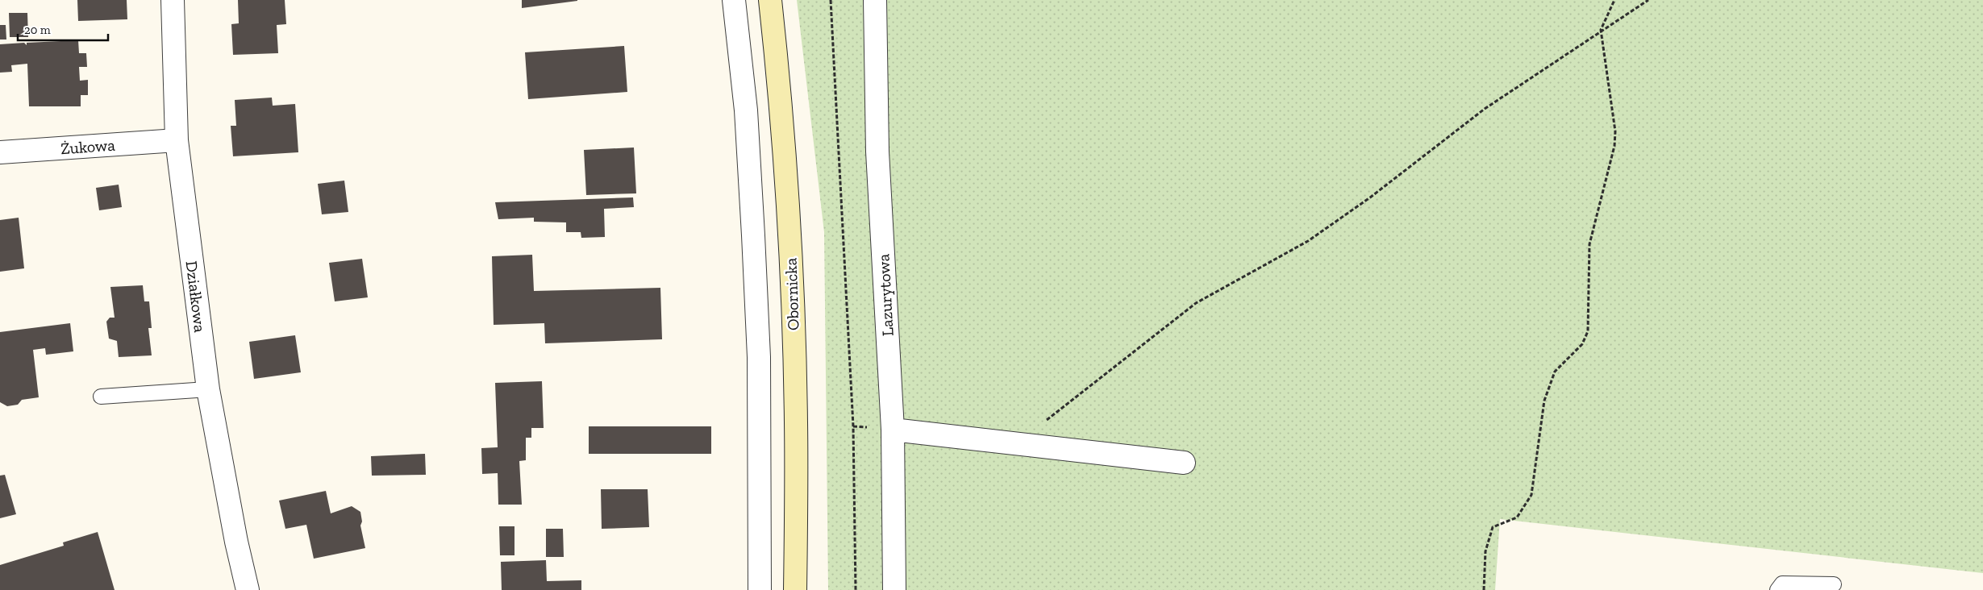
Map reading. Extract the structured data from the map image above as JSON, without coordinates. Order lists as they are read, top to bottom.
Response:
{
  "streets": {
    "main road": ["Obornicka"],
    "street": ["Żukowa", "Lazurytowa", "Działkowa"]
  },
  "crossings": [
    ["Żukowa", "Działkowa"]
  ],
  "scale_bar": "20 m"
}
